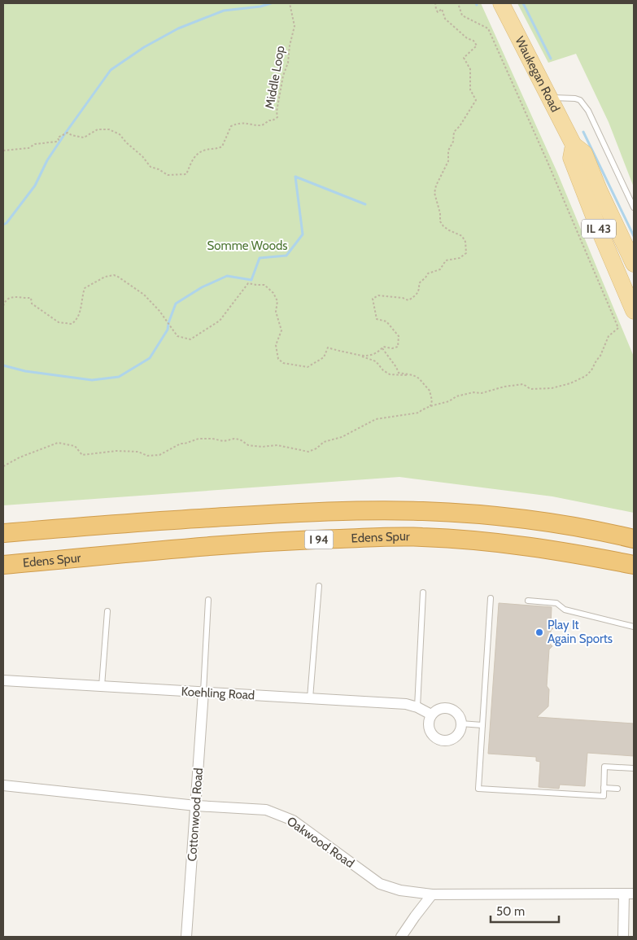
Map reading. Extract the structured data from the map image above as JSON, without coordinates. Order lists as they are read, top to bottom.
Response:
{
  "streets": {
    "highway": ["Edens Spur", "I 94"],
    "main road": ["Waukegan Road", "IL 43"],
    "street": ["Koehling Road", "Cottonwood Road", "Oakwood Road"],
    "path": ["Middle Loop"]
  },
  "crossings": [
    ["Koehling Road", "Cottonwood Road"],
    ["Cottonwood Road", "Oakwood Road"]
  ],
  "parks": ["Somme Woods"],
  "places": ["Play It Again Sports"],
  "scale_bar": "50 m"
}
